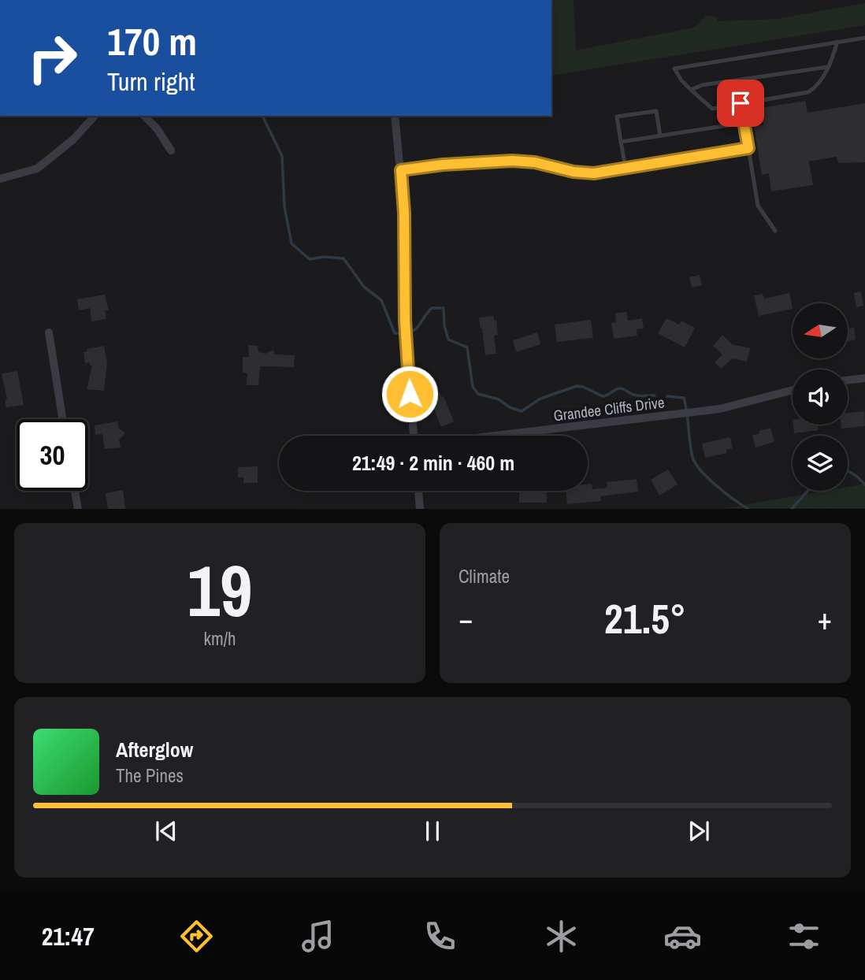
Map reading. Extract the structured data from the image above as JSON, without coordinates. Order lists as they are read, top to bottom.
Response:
{
  "streets": {
    "street": ["Grandee Cliffs Drive"]
  },
  "north": "left",
  "page": {
    "turn": ["170 m", "Turn right"],
    "limit": "30",
    "trip": "21:49 · 2 min · 460 m",
    "tile": [
      ["19", "km/h"],
      "Climate"
    ],
    "heat": ["−", "21.5°", "+"],
    "song": ["Afterglow", "The Pines"],
    "tabs": "21:47"
  }
}
